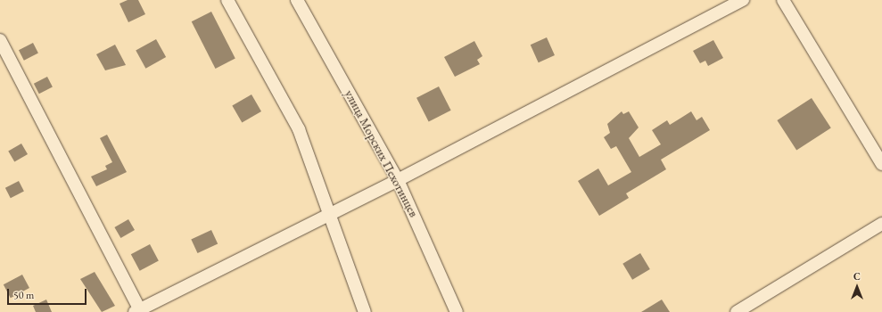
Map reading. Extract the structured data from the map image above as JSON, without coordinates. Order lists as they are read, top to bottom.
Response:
{
  "streets": {
    "lane": ["улица Морских Пехотинцев"]
  },
  "scale_bar": "50 m",
  "north": "top"
}
